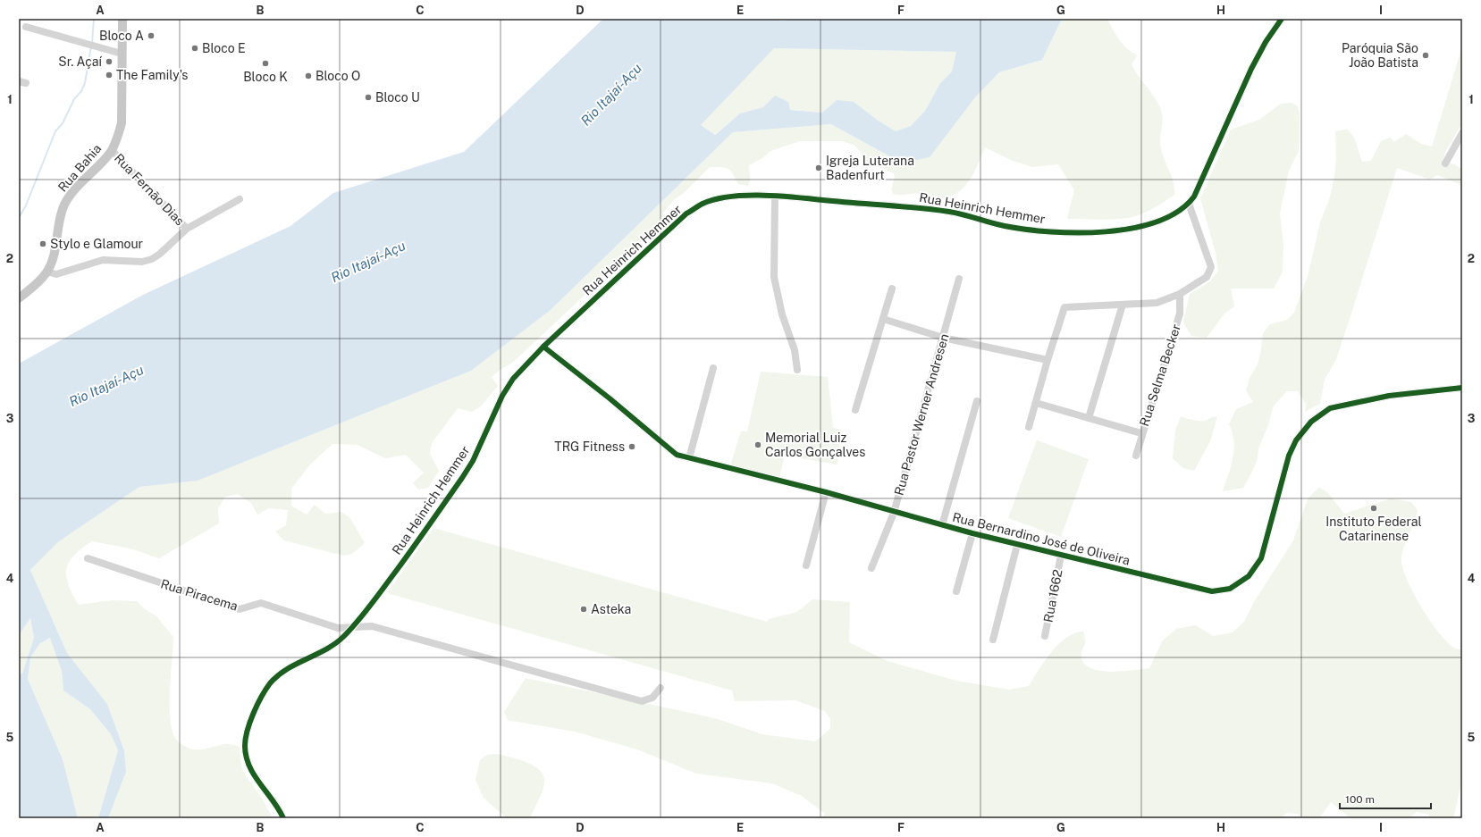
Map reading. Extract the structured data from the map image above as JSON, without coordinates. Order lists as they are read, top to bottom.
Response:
{
  "streets": {
    "main road": ["Rua Bahia"],
    "street": [
      "Rua Fernão Dias",
      "Rua Heinrich Hemmer",
      "Rua Selma Becker",
      "Rua Pastor Werner Andresen",
      "Rua Bernardino José de Oliveira",
      "Rua Piracema",
      "Rua 1662"
    ]
  },
  "crossings": [
    ["Rua Bahia", "Rua Fernão Dias"],
    ["Rua Heinrich Hemmer", "Rua Bernardino José de Oliveira"],
    ["Rua Heinrich Hemmer", "Rua Piracema"],
    ["Rua Pastor Werner Andresen", "Rua Bernardino José de Oliveira"],
    ["Rua Bernardino José de Oliveira", "Rua 1662"]
  ],
  "water": ["Rio Itajaí-Açu"],
  "places": [
    "Bloco A",
    "Bloco E",
    "Paróquia São João Batista",
    "Sr. Açaí",
    "Bloco K",
    "The Family's",
    "Bloco O",
    "Bloco U",
    "Igreja Luterana Badenfurt",
    "Stylo e Glamour",
    "Memorial Luiz Carlos Gonçalves",
    "TRG Fitness",
    "Instituto Federal Catarinense",
    "Asteka"
  ],
  "scale_bar": "100 m",
  "grid": {
    "columns": [
      "A",
      "B",
      "C",
      "D",
      "E",
      "F",
      "G",
      "H",
      "I"
    ],
    "rows": [
      "1",
      "2",
      "3",
      "4",
      "5"
    ]
  }
}
